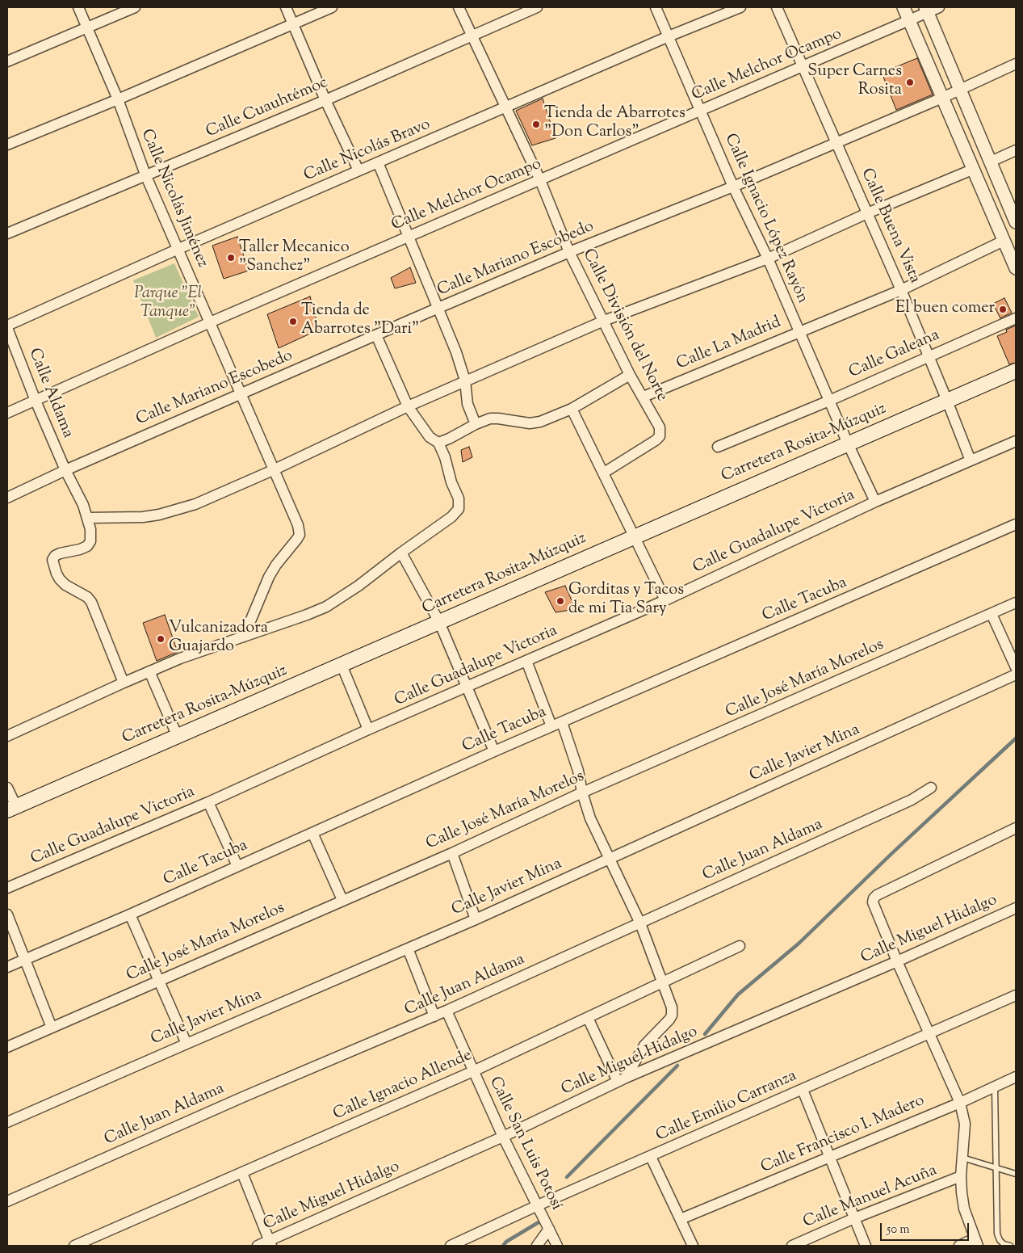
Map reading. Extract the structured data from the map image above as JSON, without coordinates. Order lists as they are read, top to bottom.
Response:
{
  "streets": {
    "main road": ["Carretera Rosita-Múzquiz"],
    "street": [
      "Calle Melchor Ocampo",
      "Calle Cuauhtémoc",
      "Calle Nicolás Bravo",
      "Calle Nicolás Jiménez",
      "Calle Ignacio López Rayón",
      "Calle Buena Vista",
      "Calle Mariano Escobedo",
      "Calle División del Norte",
      "Calle La Madrid",
      "Calle Galeana",
      "Calle Aldama",
      "Calle Guadalupe Victoria",
      "Calle Tacuba",
      "Calle José María Morelos",
      "Calle Javier Mina",
      "Calle Juan Aldama",
      "Calle Miguel Hidalgo",
      "Calle Ignacio Allende",
      "Calle Emilio Carranza",
      "Calle Francisco I. Madero",
      "Calle San Luis Potosí",
      "Calle Manuel Acuña"
    ]
  },
  "crossings": [
    ["Calle Melchor Ocampo", "Calle Nicolás Jiménez"],
    ["Calle Melchor Ocampo", "Calle Ignacio López Rayón"],
    ["Calle Melchor Ocampo", "Calle Buena Vista"],
    ["Calle Melchor Ocampo", "Calle División del Norte"],
    ["Calle Melchor Ocampo", "Calle Aldama"],
    ["Calle Cuauhtémoc", "Calle Nicolás Jiménez"],
    ["Calle Cuauhtémoc", "Calle División del Norte"],
    ["Calle Nicolás Bravo", "Calle Nicolás Jiménez"],
    ["Calle Nicolás Bravo", "Calle Ignacio López Rayón"],
    ["Calle Nicolás Bravo", "Calle División del Norte"],
    ["Calle Nicolás Bravo", "Calle Aldama"],
    ["Calle Nicolás Jiménez", "Calle Mariano Escobedo"],
    ["Calle Ignacio López Rayón", "Calle Mariano Escobedo"],
    ["Calle Ignacio López Rayón", "Calle La Madrid"],
    ["Calle Ignacio López Rayón", "Calle Galeana"],
    ["Calle Ignacio López Rayón", "Carretera Rosita-Múzquiz"],
    ["Calle Ignacio López Rayón", "Calle Guadalupe Victoria"],
    ["Calle Buena Vista", "Calle Mariano Escobedo"],
    ["Calle Buena Vista", "Calle La Madrid"],
    ["Calle Buena Vista", "Calle Galeana"],
    ["Calle Buena Vista", "Carretera Rosita-Múzquiz"],
    ["Calle Buena Vista", "Calle Guadalupe Victoria"],
    ["Calle Mariano Escobedo", "Calle División del Norte"],
    ["Calle Mariano Escobedo", "Calle Aldama"],
    ["Calle División del Norte", "Calle La Madrid"],
    ["Calle Juan Aldama", "Calle San Luis Potosí"],
    ["Calle Miguel Hidalgo", "Calle San Luis Potosí"],
    ["Calle Ignacio Allende", "Calle San Luis Potosí"],
    ["Calle Emilio Carranza", "Calle San Luis Potosí"]
  ],
  "parks": ["Parque \"El Tanque\""],
  "places": [
    "Super Carnes Rosita",
    "Tienda de Abarrotes \"Don Carlos\"",
    "Taller Mecanico \"Sanchez\"",
    "El buen comer",
    "Tienda de Abarrotes \"Dari\"",
    "Gorditas y Tacos de mi Tia Sary",
    "Vulcanizadora Guajardo"
  ],
  "scale_bar": "50 m"
}
